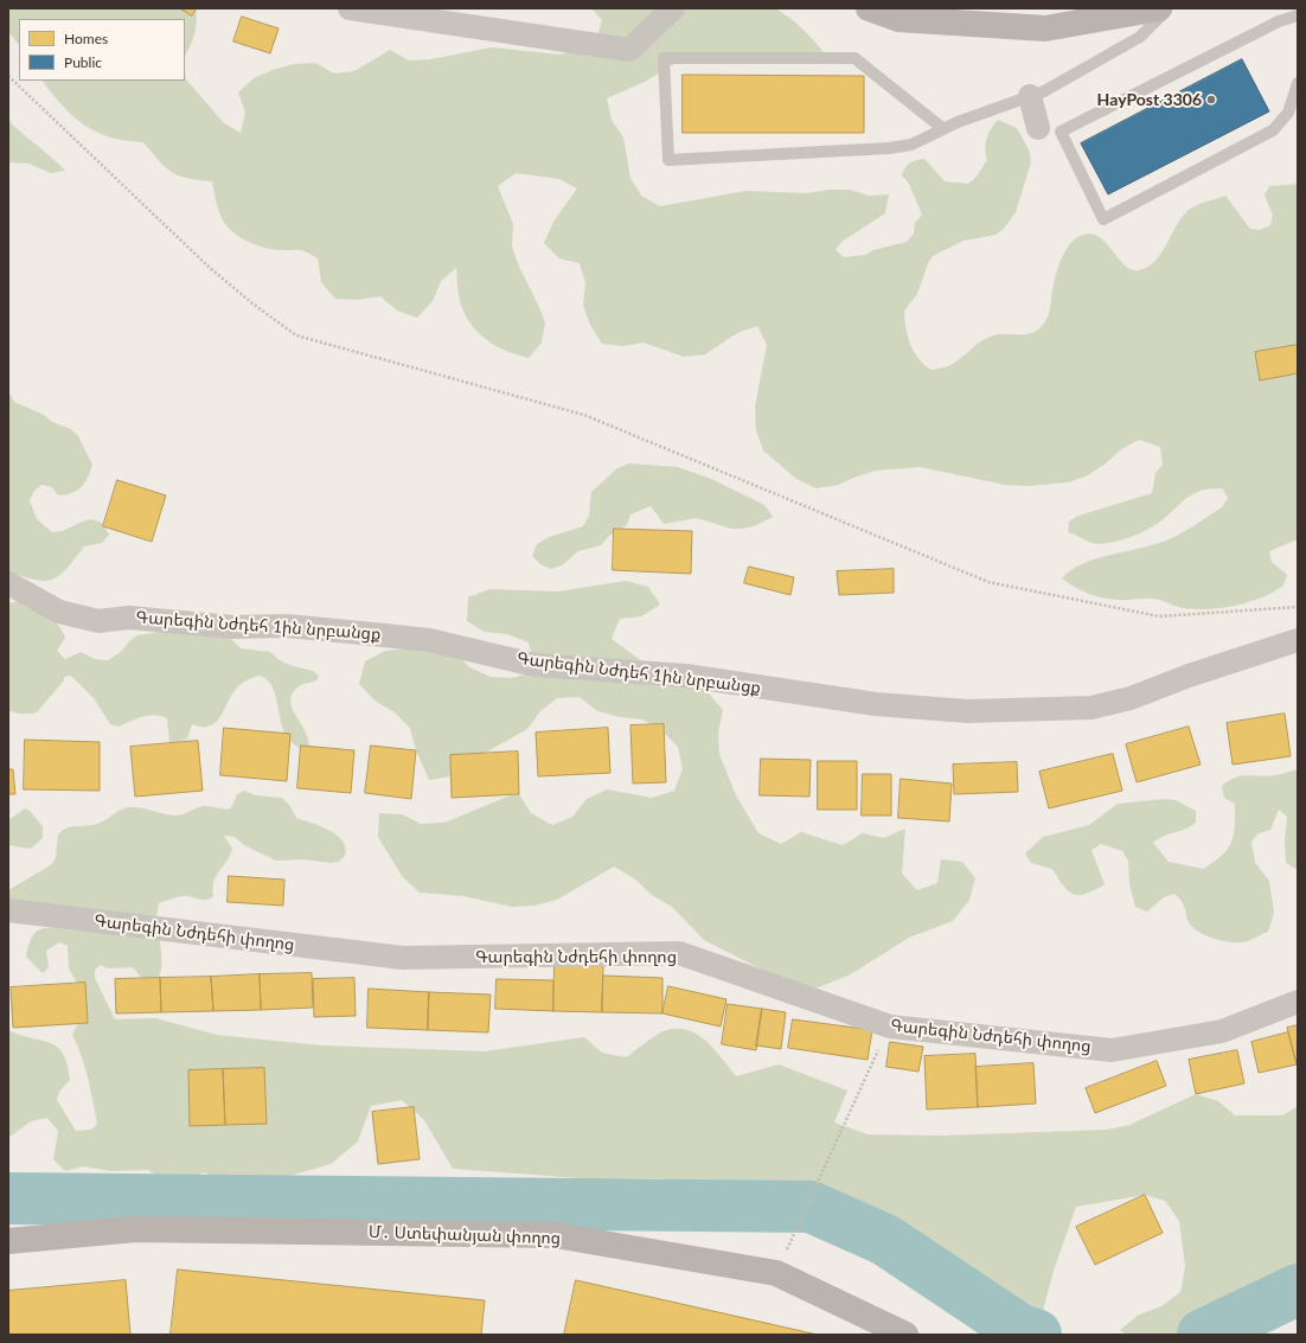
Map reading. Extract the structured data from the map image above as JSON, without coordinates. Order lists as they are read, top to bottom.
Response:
{
  "streets": {
    "street": ["Գարեգին Նժդեհ 1ին նրբանցք", "Գարեգին Նժդեհի փողոց", "Մ․ Ստեփանյան փողոց"]
  },
  "places": ["HayPost 3306"],
  "legend": ["Homes", "Public"]
}
